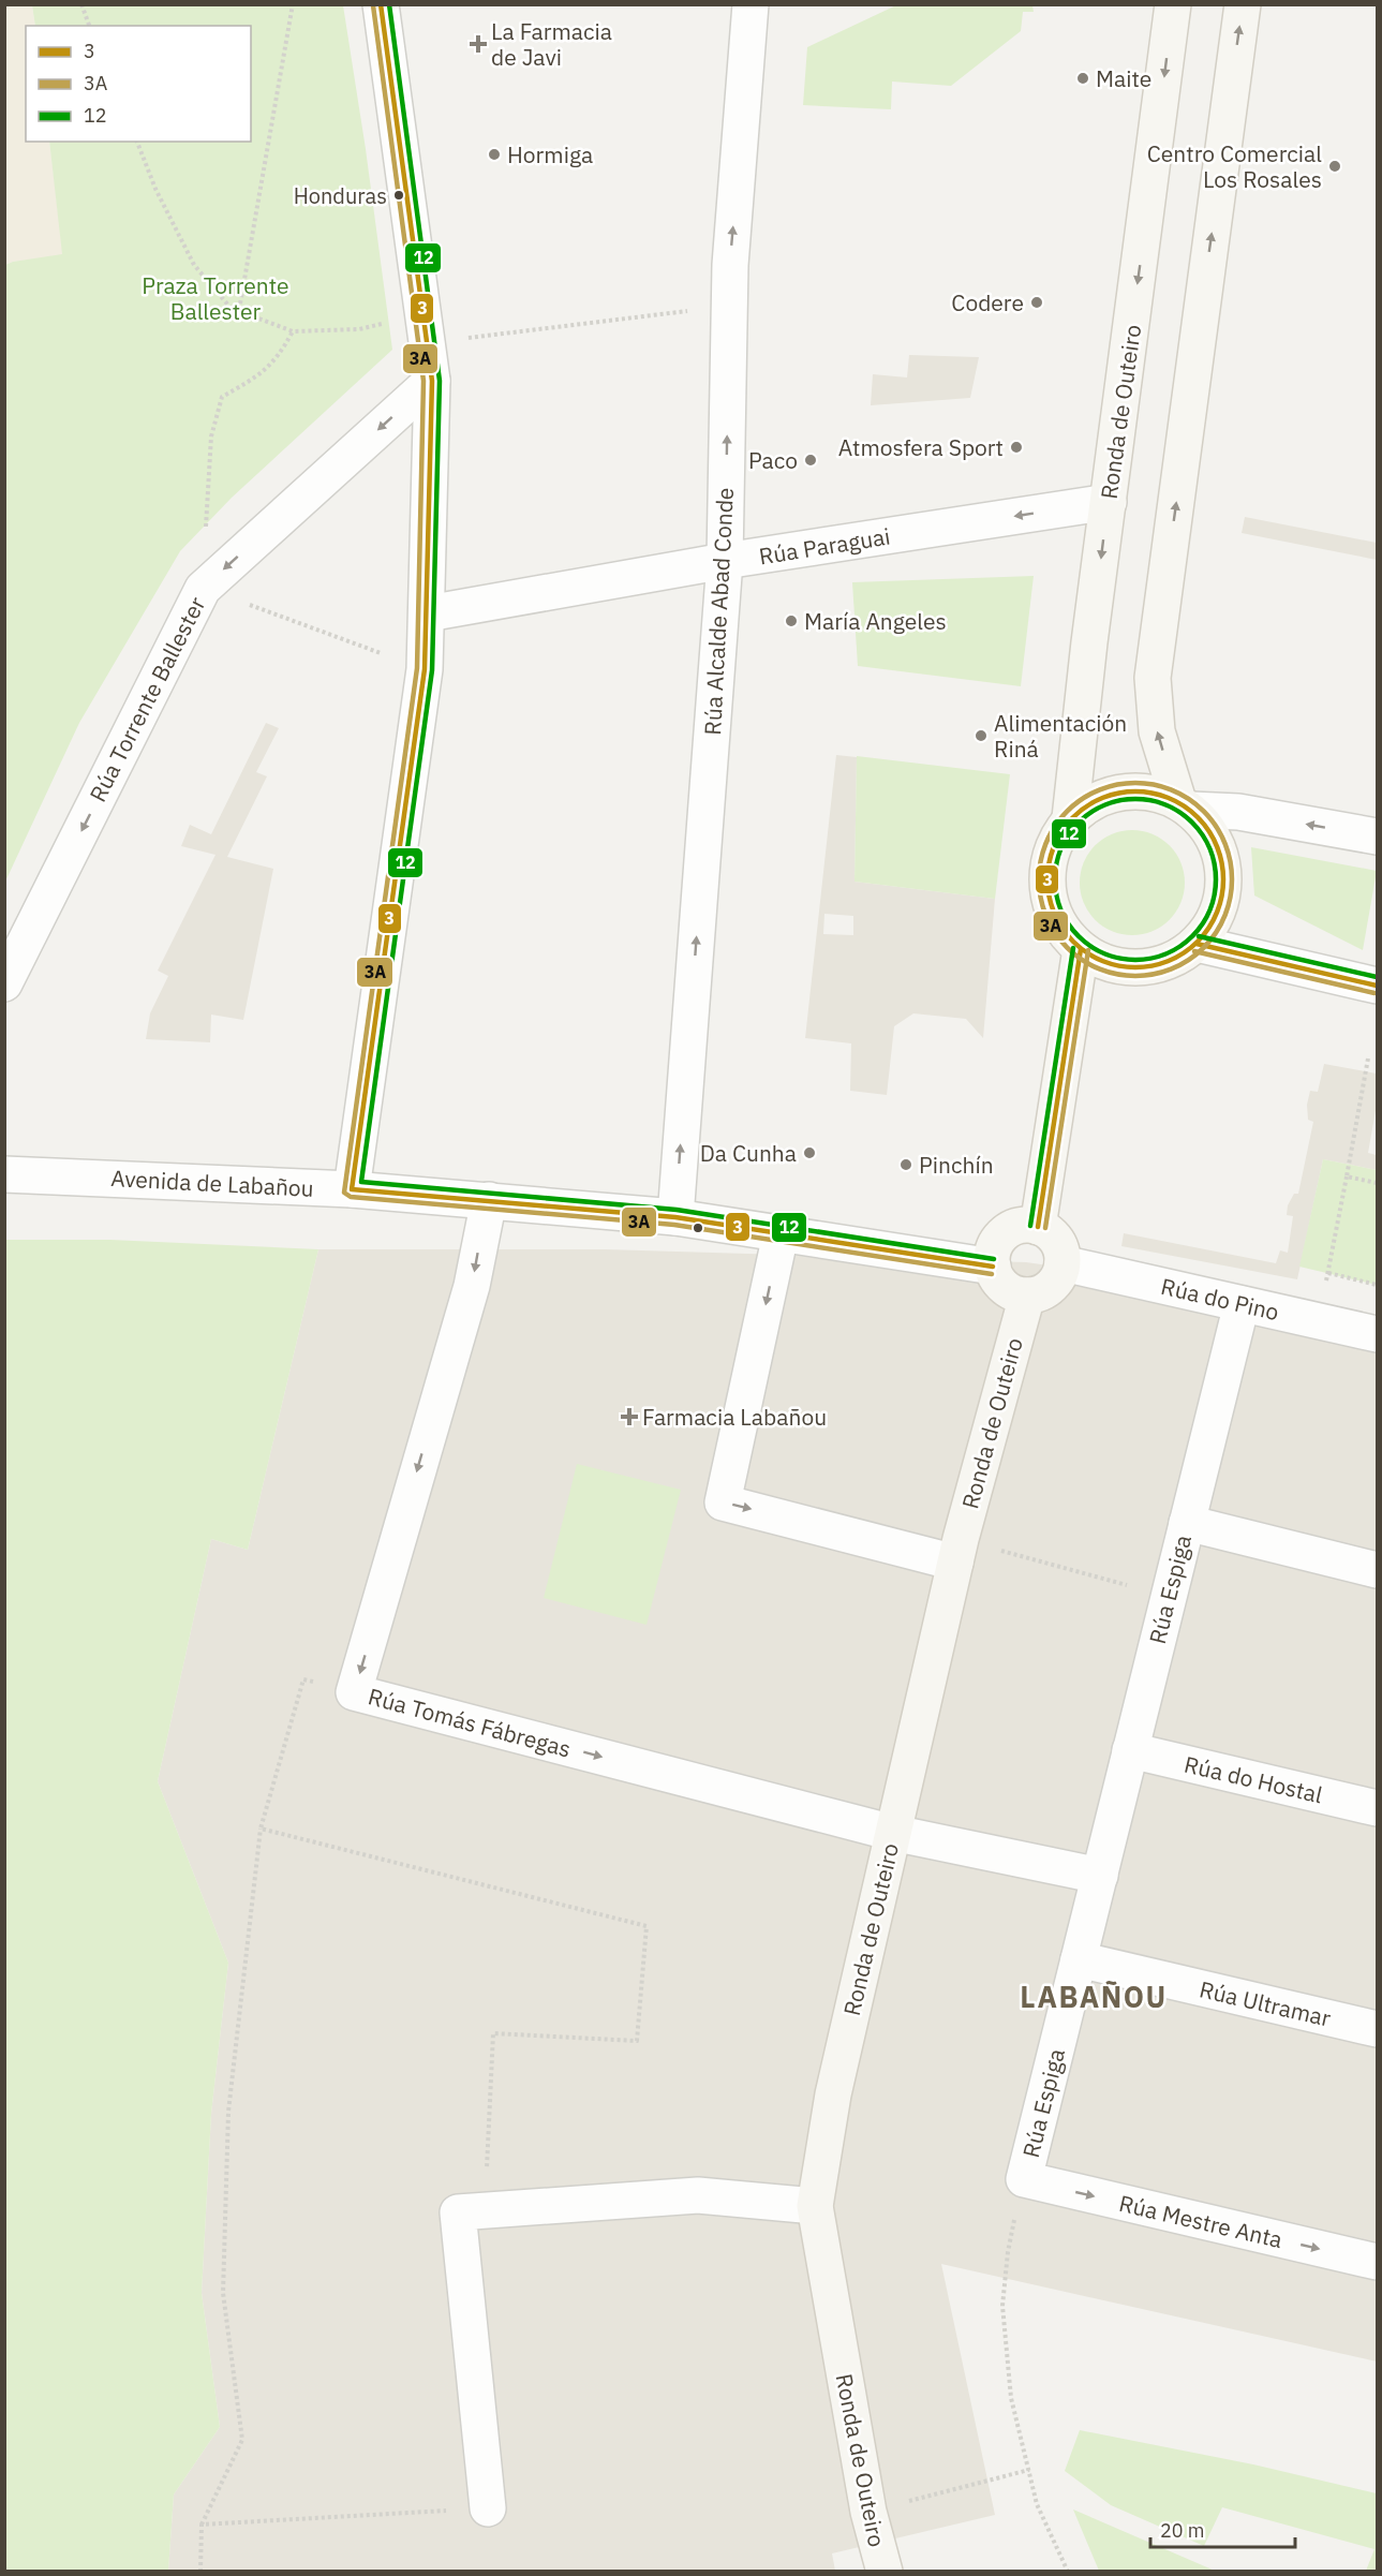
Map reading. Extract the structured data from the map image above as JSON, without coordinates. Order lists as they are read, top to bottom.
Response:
{
  "streets": {
    "street": [
      "Ronda de Outeiro",
      "Rúa Paraguai",
      "Rúa Alcalde Abad Conde",
      "Rúa Torrente Ballester",
      "Avenida de Labañou",
      "Rúa do Pino",
      "Rúa Espiga",
      "Rúa Tomás Fábregas",
      "Rúa do Hostal",
      "Rúa Ultramar",
      "Rúa Mestre Anta"
    ]
  },
  "crossings": [
    ["Ronda de Outeiro", "Rúa Paraguai"],
    ["Ronda de Outeiro", "Avenida de Labañou"],
    ["Ronda de Outeiro", "Rúa do Pino"],
    ["Ronda de Outeiro", "Rúa Tomás Fábregas"],
    ["Rúa Paraguai", "Rúa Alcalde Abad Conde"],
    ["Rúa Alcalde Abad Conde", "Avenida de Labañou"],
    ["Avenida de Labañou", "Rúa do Pino"],
    ["Avenida de Labañou", "Rúa Tomás Fábregas"],
    ["Rúa do Pino", "Rúa Espiga"],
    ["Rúa Espiga", "Rúa do Hostal"],
    ["Rúa Espiga", "Rúa Ultramar"],
    ["Rúa Espiga", "Rúa Mestre Anta"]
  ],
  "one_way": ["Rúa Paraguai", "Rúa Torrente Ballester", "Rúa Mestre Anta"],
  "districts": ["LABAÑOU"],
  "parks": ["Praza Torrente Ballester"],
  "places": {
    "health": ["La Farmacia de Javi", "Farmacia Labañou"],
    "other": [
      "Maite",
      "Hormiga",
      "Centro Comercial Los Rosales",
      "Honduras",
      "Codere",
      "Atmosfera Sport",
      "Paco",
      "María Angeles",
      "Alimentación Riná",
      "Da Cunha",
      "Pinchín"
    ]
  },
  "lines": ["transit line 3", "transit line 12", "transit line 3A"],
  "legend": ["3", "3A", "12"],
  "scale_bar": "20 m"
}
